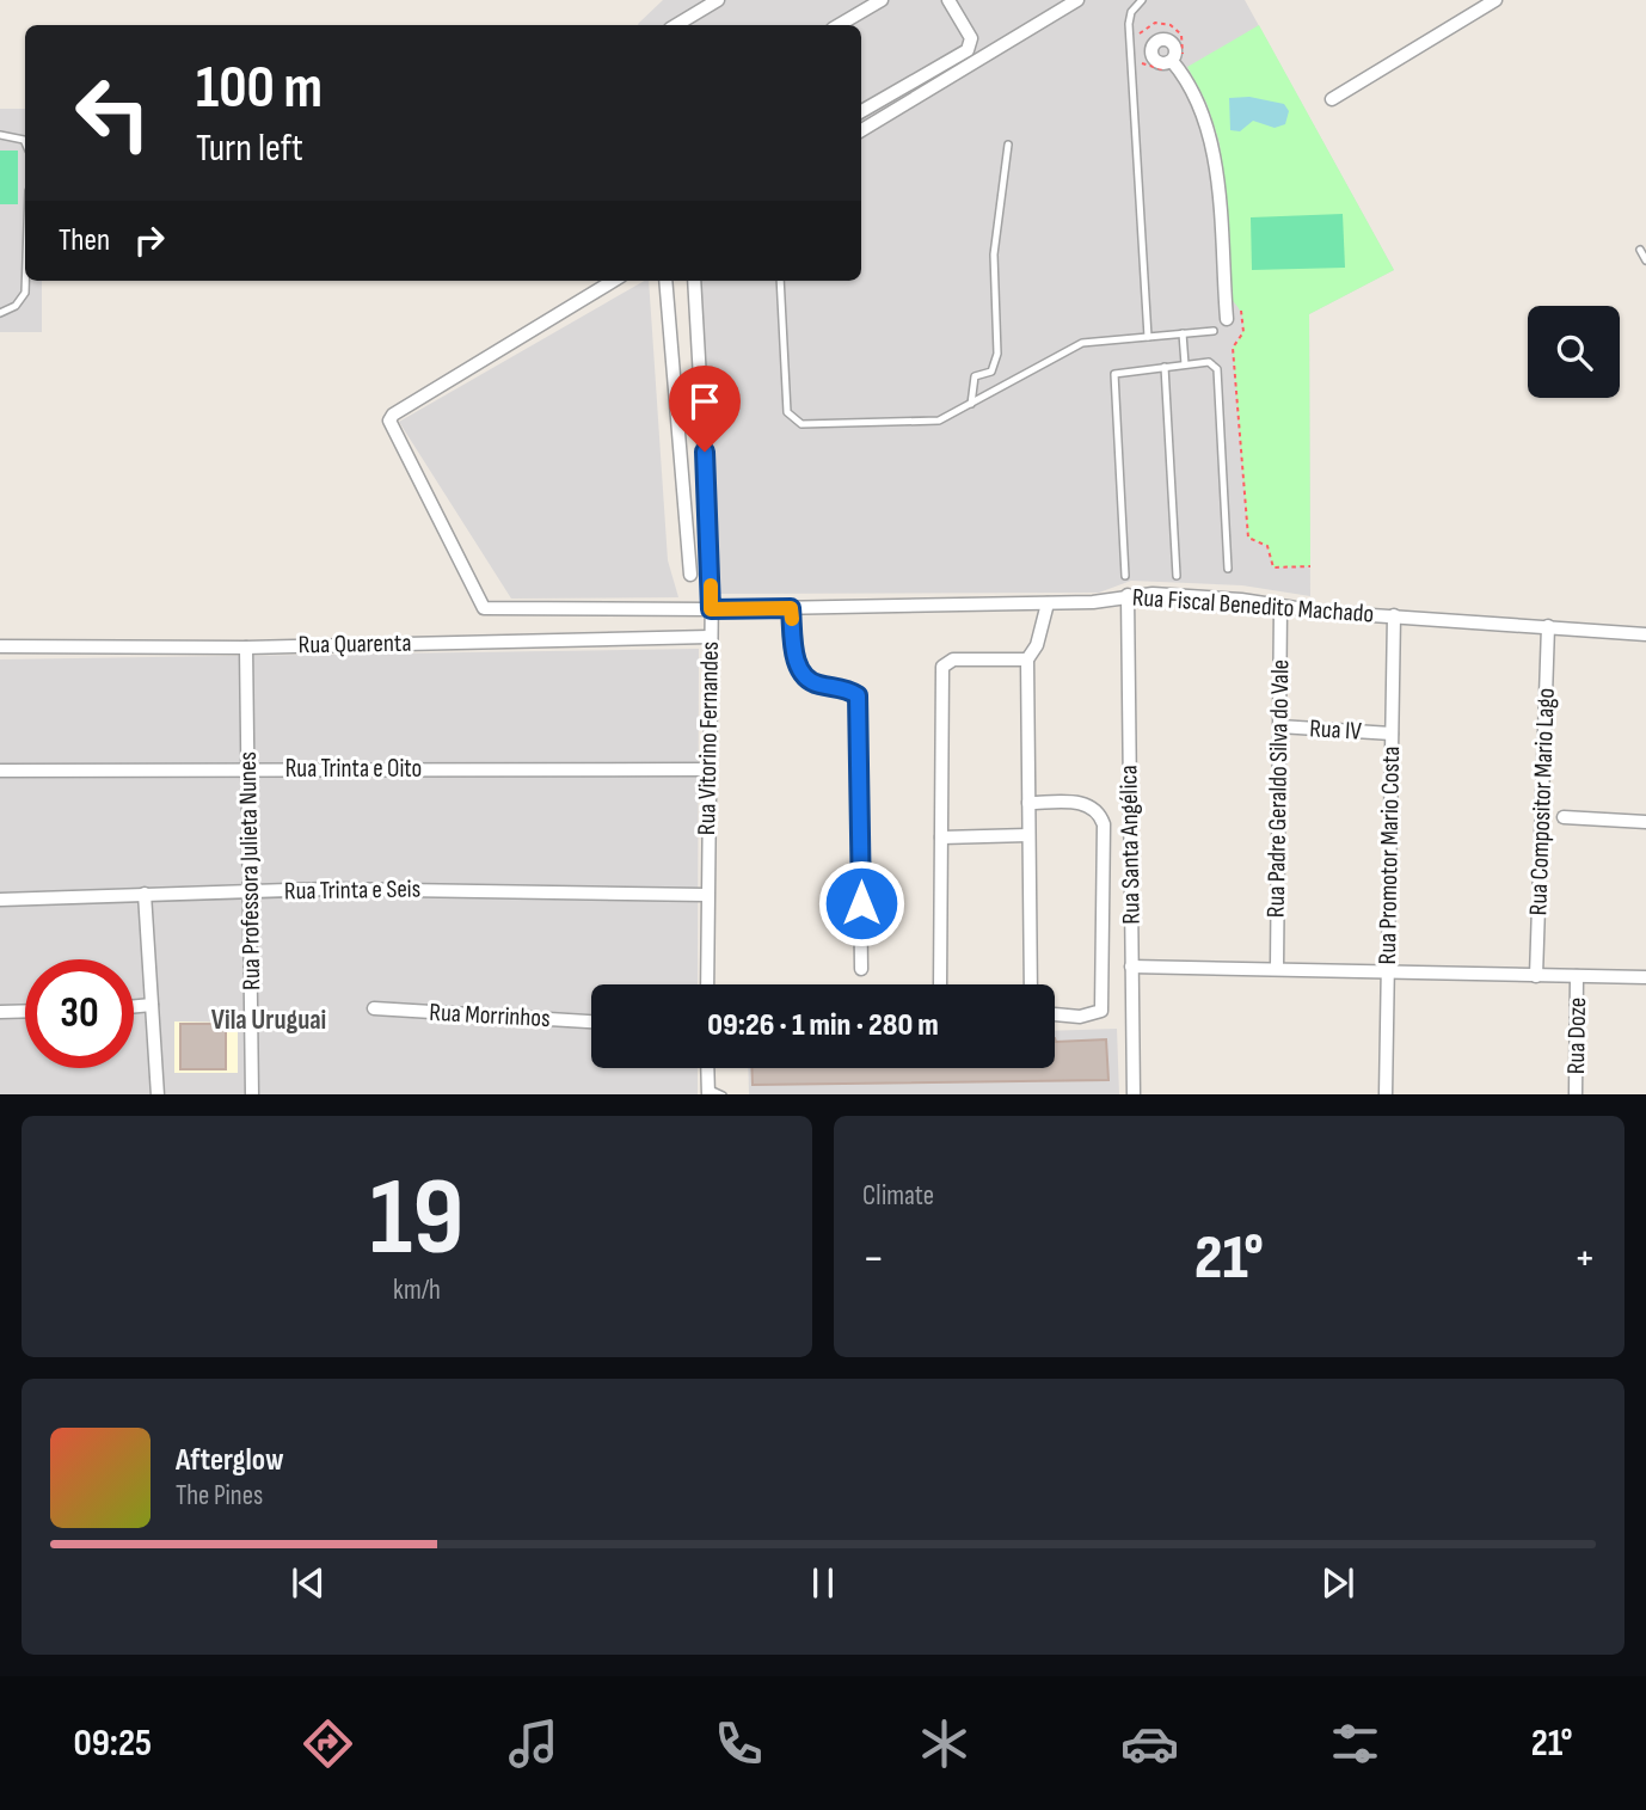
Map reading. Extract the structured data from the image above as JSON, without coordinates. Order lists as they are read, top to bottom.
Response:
{
  "streets": {
    "street": [
      "Rua Fiscal Benedito Machado",
      "Rua Quarenta",
      "Rua IV",
      "Rua Vitorino Fernandes",
      "Rua Trinta e Oito",
      "Rua Padre Geraldo Silva do Vale",
      "Rua Compositor Mario Lago",
      "Rua Santa Angélica",
      "Rua Promotor Mario Costa",
      "Rua Professora Julieta Nunes",
      "Rua Trinta e Seis",
      "Rua Morrinhos",
      "Rua Doze"
    ]
  },
  "crossings": [
    ["Rua Fiscal Benedito Machado", "Rua Vitorino Fernandes"],
    ["Rua Fiscal Benedito Machado", "Rua Padre Geraldo Silva do Vale"],
    ["Rua Fiscal Benedito Machado", "Rua Compositor Mario Lago"],
    ["Rua Fiscal Benedito Machado", "Rua Santa Angélica"],
    ["Rua Fiscal Benedito Machado", "Rua Promotor Mario Costa"],
    ["Rua Quarenta", "Rua Vitorino Fernandes"],
    ["Rua Quarenta", "Rua Professora Julieta Nunes"],
    ["Rua IV", "Rua Padre Geraldo Silva do Vale"],
    ["Rua IV", "Rua Promotor Mario Costa"],
    ["Rua Vitorino Fernandes", "Rua Trinta e Oito"],
    ["Rua Vitorino Fernandes", "Rua Trinta e Seis"],
    ["Rua Trinta e Oito", "Rua Professora Julieta Nunes"],
    ["Rua Professora Julieta Nunes", "Rua Trinta e Seis"]
  ],
  "districts": ["Vila Uruguai"],
  "page": {
    "turn": ["100 m", "Turn left"],
    "then": "Then",
    "limit": "30",
    "trip": "09:26 · 1 min · 280 m",
    "tile": [
      ["19", "km/h"],
      "Climate"
    ],
    "heat": ["−", "21°", "+"],
    "song": ["Afterglow", "The Pines"],
    "tabs": ["09:25", "21°"]
  }
}
